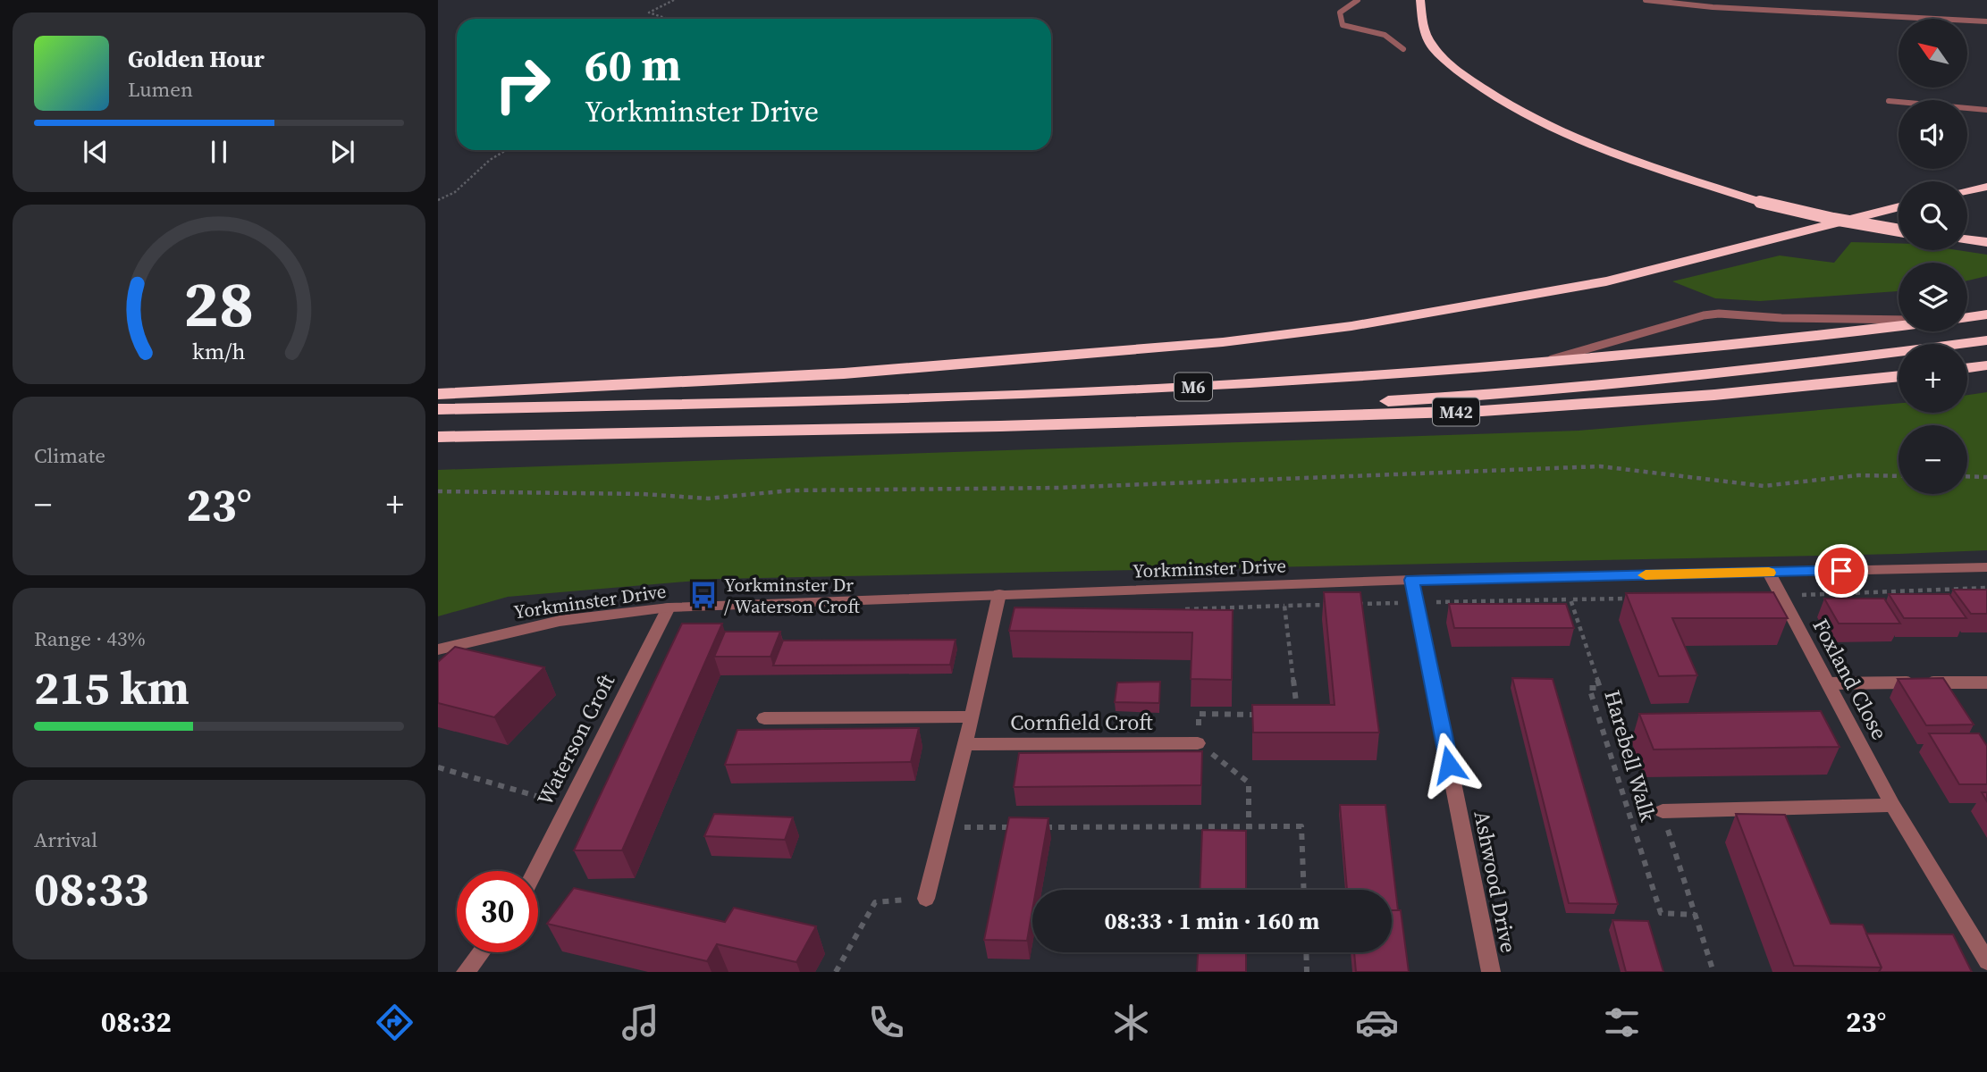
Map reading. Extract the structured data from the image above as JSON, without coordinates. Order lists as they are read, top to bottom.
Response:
{
  "streets": {
    "highway": ["M6", "M42"],
    "street": [
      "Yorkminster Drive",
      "Foxland Close",
      "Cornfield Croft",
      "Waterson Croft",
      "Ashwood Drive"
    ],
    "path": ["Harebell Walk"]
  },
  "crossings": [
    ["M6", "M42"],
    ["Yorkminster Drive", "Foxland Close"],
    ["Yorkminster Drive", "Waterson Croft"],
    ["Yorkminster Drive", "Ashwood Drive"]
  ],
  "places": {
    "bus stop": ["Yorkminster Dr / Waterson Croft"]
  },
  "north": "top left",
  "page": {
    "map_buttons": ["+", "−"],
    "turn": ["60 m", "Yorkminster Drive"],
    "song": ["Golden Hour", "Lumen"],
    "tile": [
      "Climate",
      ["Range · 43%", "215 km"],
      ["Arrival", "08:33"]
    ],
    "heat": ["−", "23°", "+"],
    "limit": "30",
    "trip": "08:33 · 1 min · 160 m",
    "tabs": ["08:32", "23°"],
    "gauge": ["28", "km/h"]
  }
}
